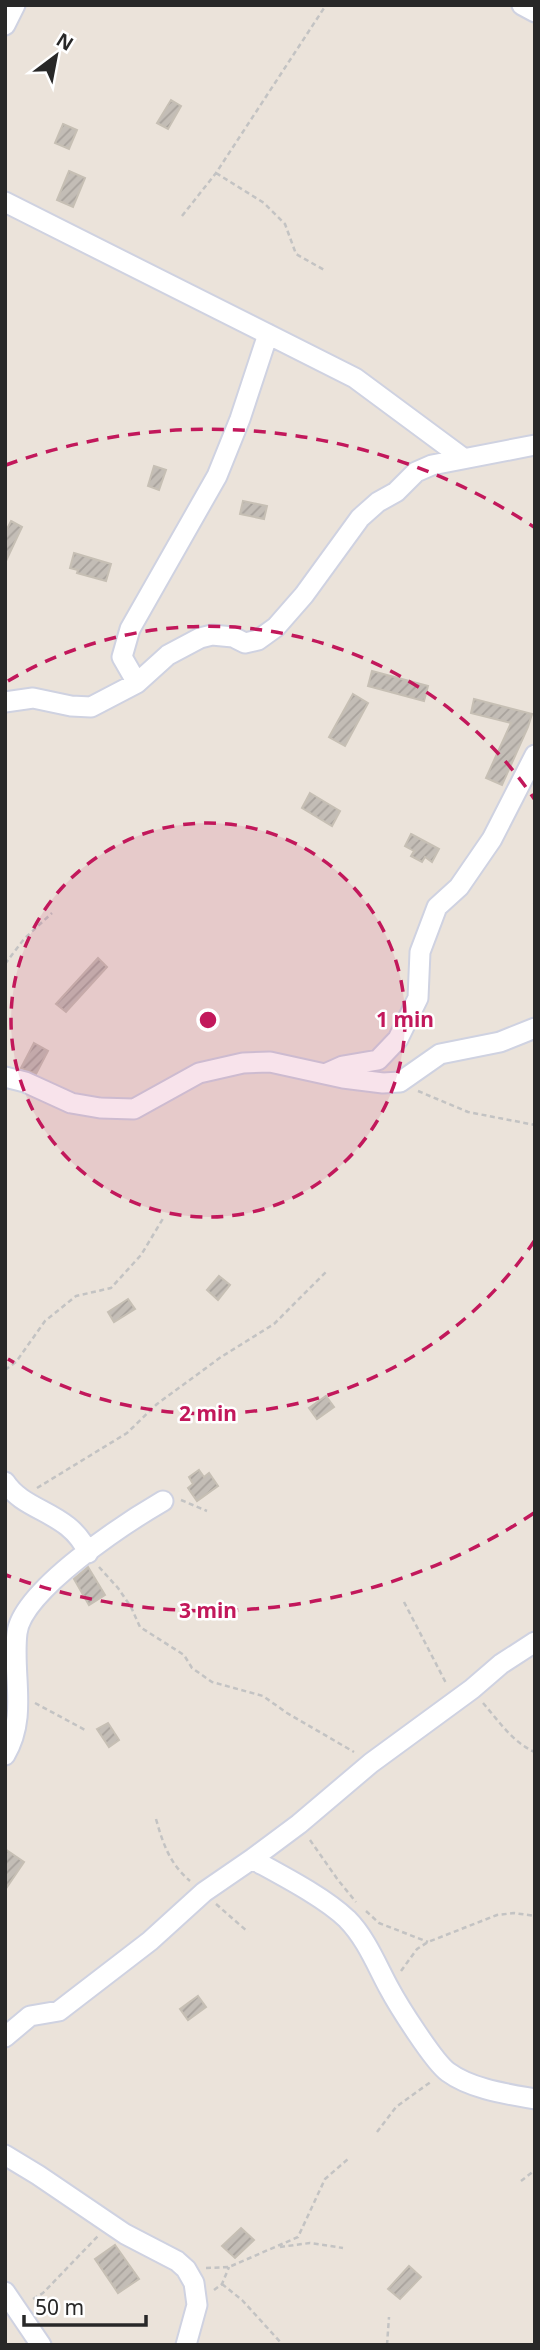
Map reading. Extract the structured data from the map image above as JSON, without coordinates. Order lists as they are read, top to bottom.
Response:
{
  "scale_bar": "50 m",
  "north": "top right",
  "rings": ["1 min", "2 min", "3 min"]
}
